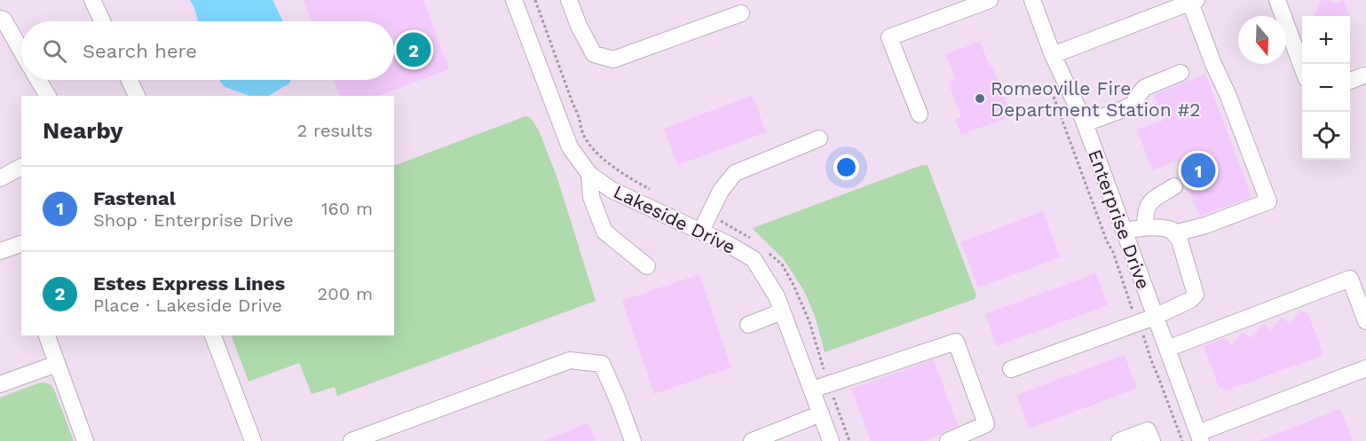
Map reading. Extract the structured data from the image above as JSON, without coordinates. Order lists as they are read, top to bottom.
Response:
{
  "streets": {
    "street": ["Lakeside Drive", "Enterprise Drive"]
  },
  "places": ["Romeoville Fire Department Station #2"],
  "north": "bottom",
  "page": {
    "map_buttons": ["+", "−"],
    "search": "Search here",
    "pins": ["2", "1"],
    "heading": ["Nearby", "2 results"],
    "list": [
      {
        "mark": "1",
        "name": "Fastenal",
        "note": "Shop · Enterprise Drive",
        "value": "160 m"
      },
      {
        "mark": "2",
        "name": "Estes Express Lines",
        "note": "Place · Lakeside Drive",
        "value": "200 m"
      }
    ]
  }
}
